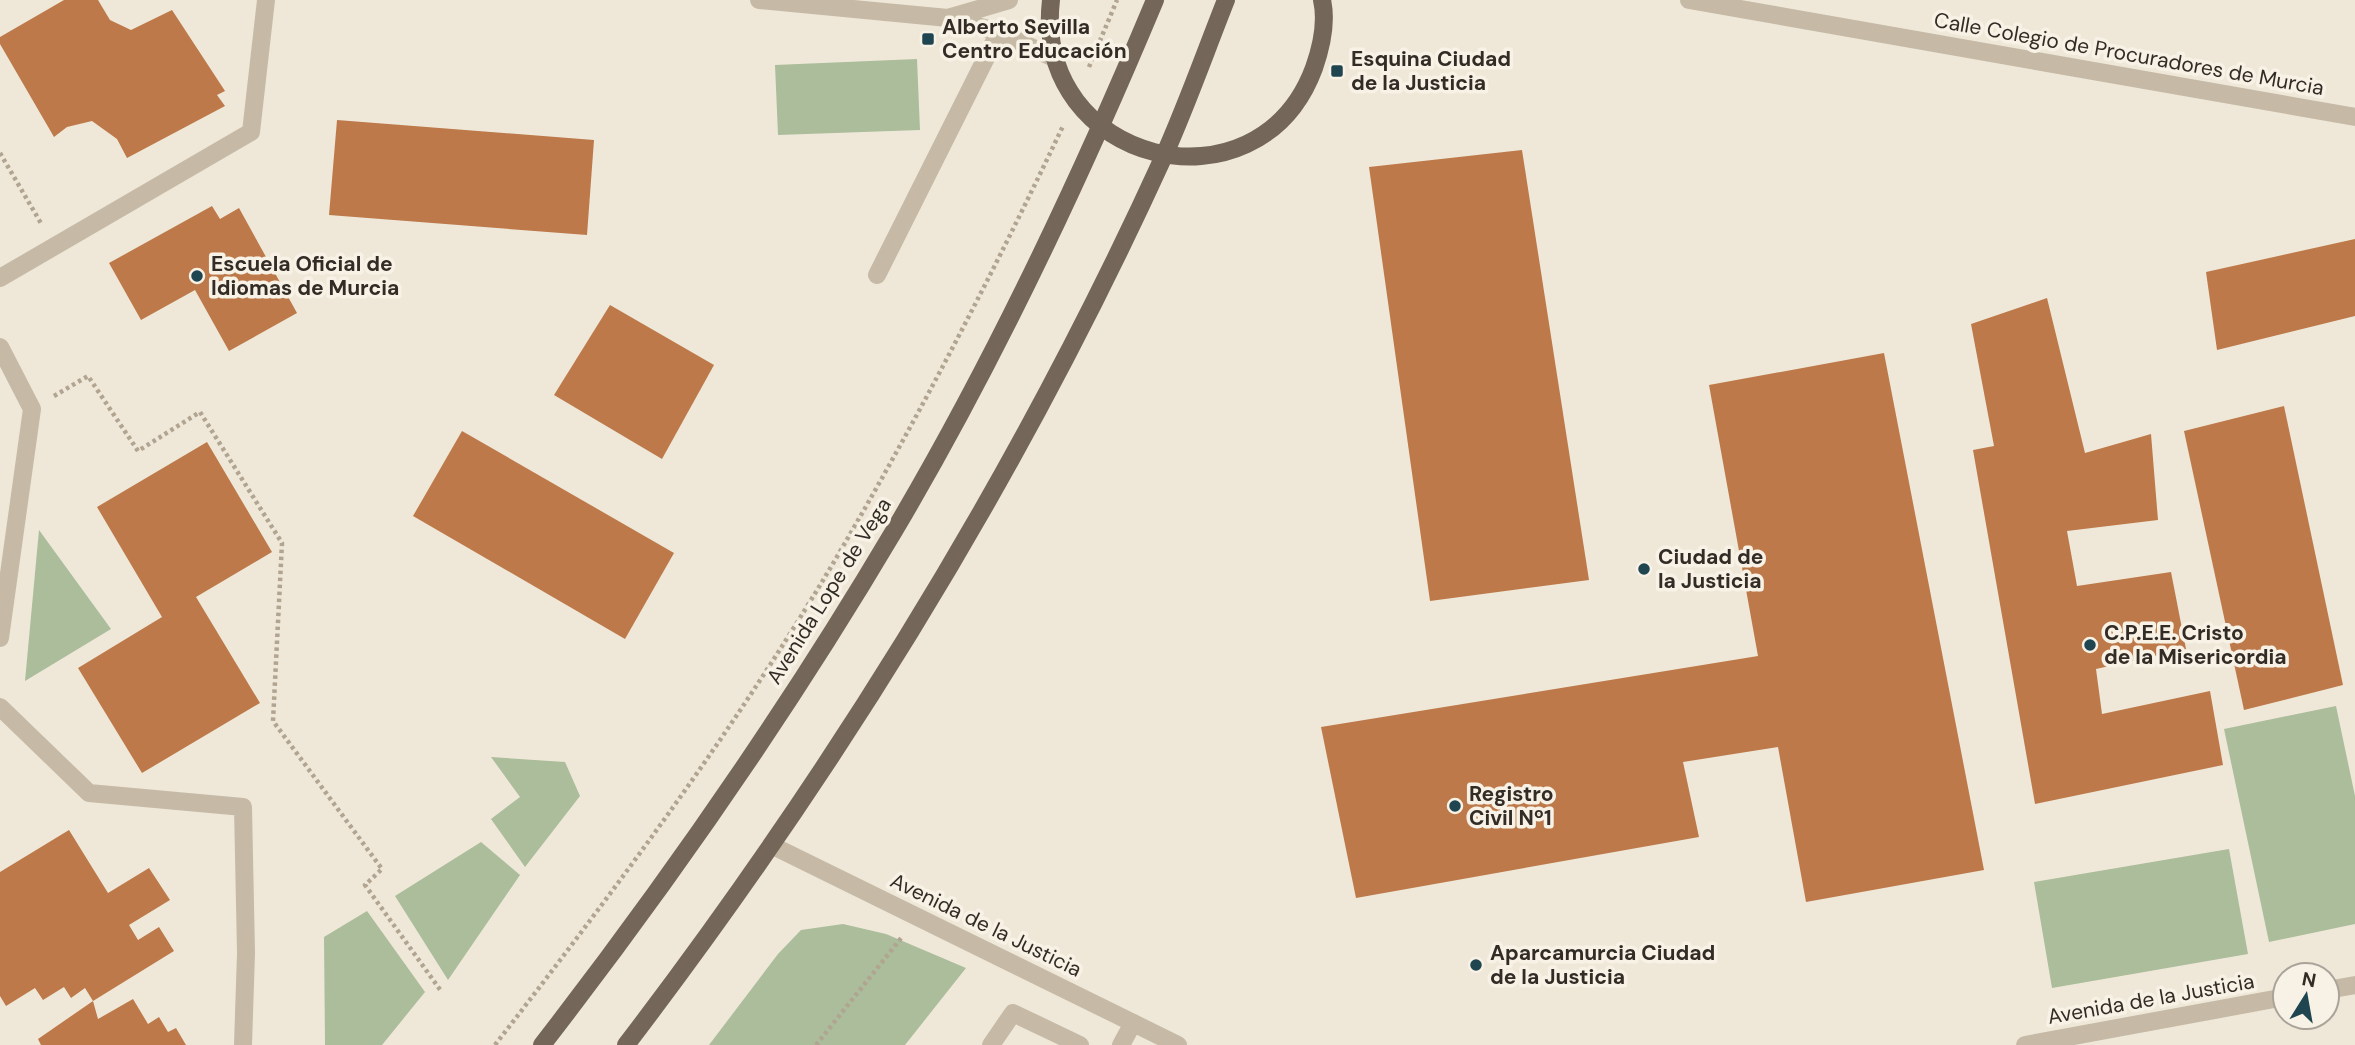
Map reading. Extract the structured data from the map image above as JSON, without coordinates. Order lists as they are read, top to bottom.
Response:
{
  "streets": {
    "main road": ["Avenida Lope de Vega"],
    "street": ["Calle Colegio de Procuradores de Murcia", "Avenida de la Justicia"]
  },
  "places": {
    "transit": ["Alberto Sevilla Centro Educación", "Esquina Ciudad de la Justicia"],
    "other": [
      "Escuela Oficial de Idiomas de Murcia",
      "Ciudad de la Justicia",
      "C.P.E.E. Cristo de la Misericordia",
      "Registro Civil Nº1",
      "Aparcamurcia Ciudad de la Justicia"
    ]
  },
  "north": "top"
}
